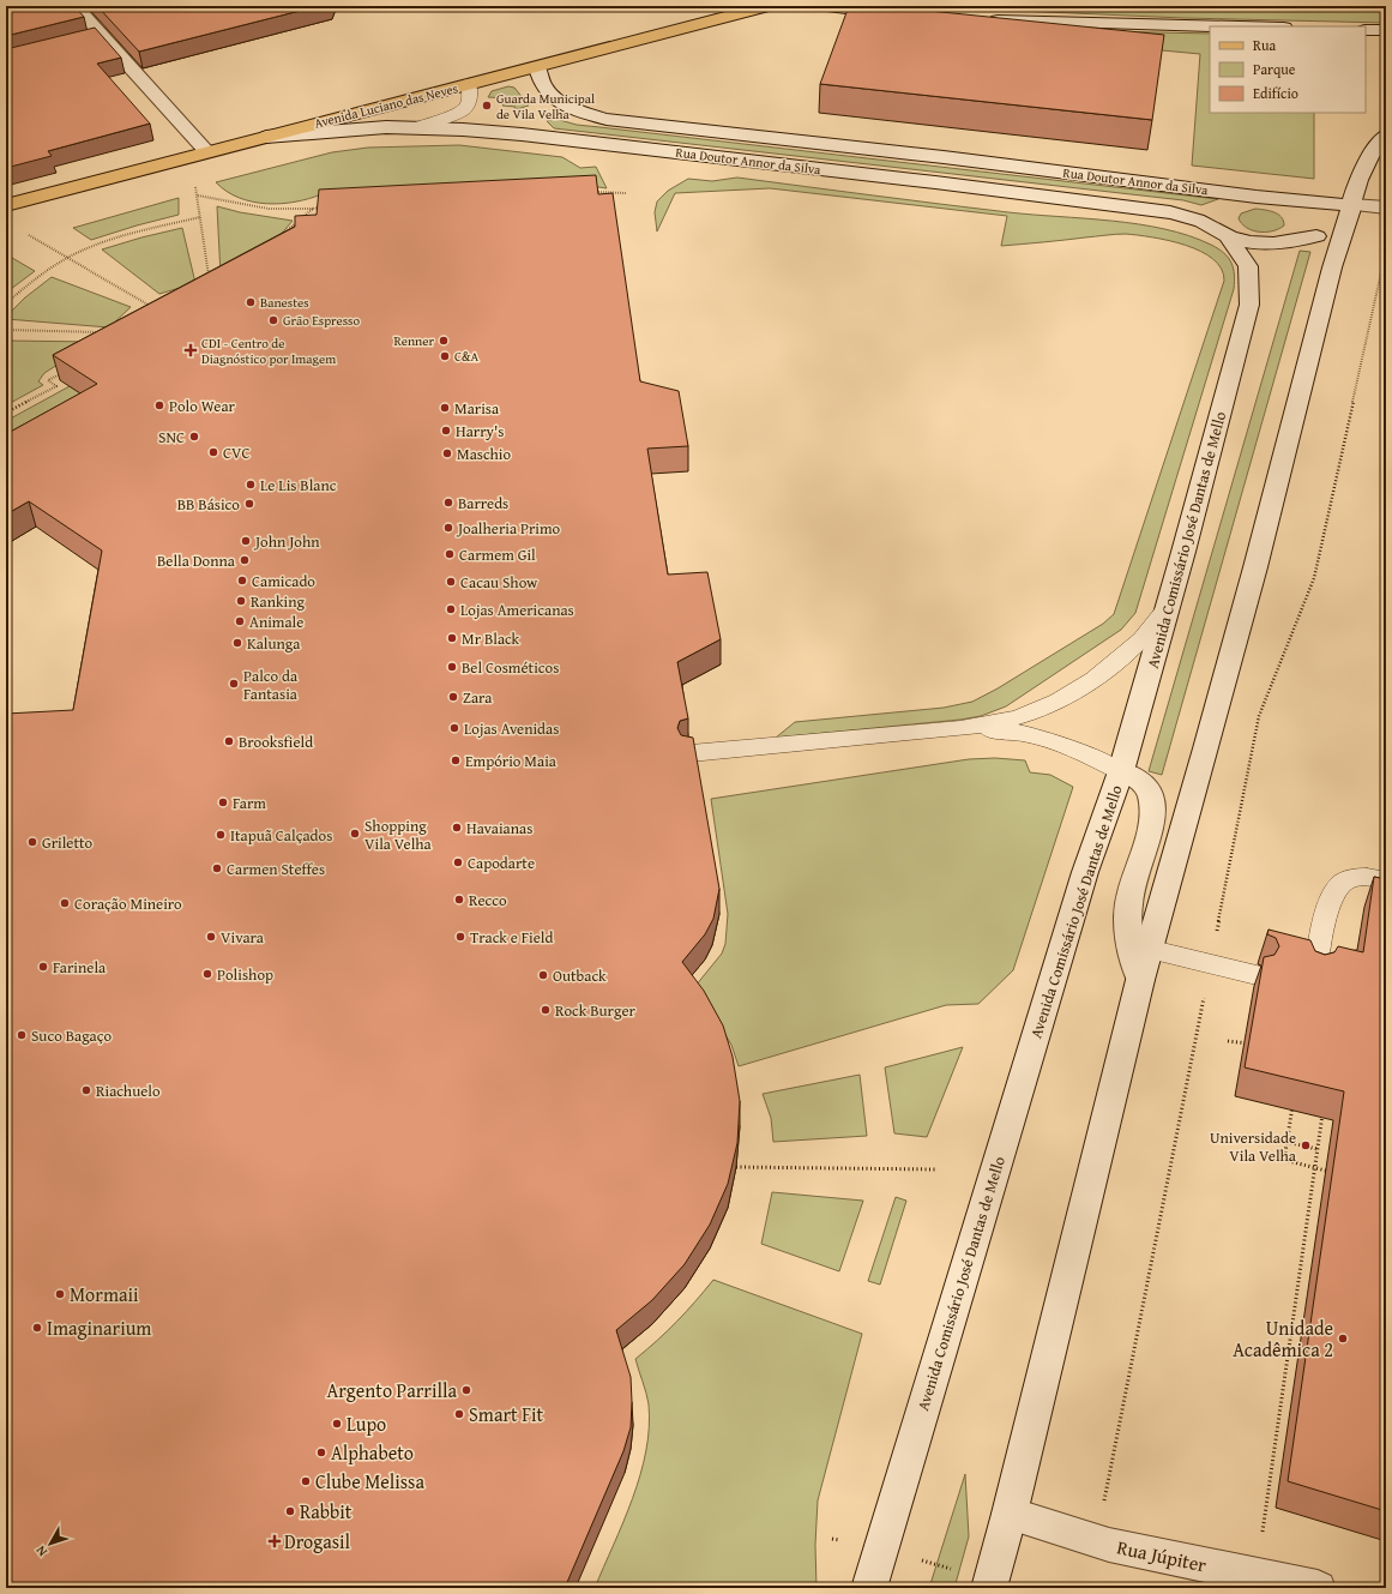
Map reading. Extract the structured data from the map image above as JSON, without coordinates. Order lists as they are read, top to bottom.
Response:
{
  "streets": {
    "main road": [
      "Avenida Luciano das Neves",
      "Rua Doutor Annor da Silva",
      "Avenida Comissário José Dantas de Mello",
      "Rua Júpiter"
    ]
  },
  "crossings": [
    ["Avenida Luciano das Neves", "Rua Doutor Annor da Silva"],
    ["Rua Doutor Annor da Silva", "Avenida Comissário José Dantas de Mello"]
  ],
  "places": {
    "other": [
      "Guarda Municipal de Vila Velha",
      "Banestes",
      "Grão Espresso",
      "Renner",
      "C&A",
      "Polo Wear",
      "Marisa",
      "Harry's",
      "SNC",
      "CVC",
      "Maschio",
      "Le Lis Blanc",
      "Barreds",
      "BB Básico",
      "Joalheria Primo",
      "John John",
      "Carmem Gil",
      "Bella Donna",
      "Camicado",
      "Cacau Show",
      "Ranking",
      "Lojas Americanas",
      "Animale",
      "Mr Black",
      "Kalunga",
      "Bel Cosméticos",
      "Palco da Fantasia",
      "Zara",
      "Lojas Avenidas",
      "Brooksfield",
      "Empório Maia",
      "Farm",
      "Havaianas",
      "Shopping Vila Velha",
      "Itapuã Calçados",
      "Griletto",
      "Capodarte",
      "Carmen Steffes",
      "Recco",
      "Coração Mineiro",
      "Vivara",
      "Track e Field",
      "Farinela",
      "Polishop",
      "Outback",
      "Rock Burger",
      "Suco Bagaço",
      "Riachuelo",
      "Universidade Vila Velha",
      "Mormaii",
      "Imaginarium",
      "Unidade Acadêmica 2",
      "Argento Parrilla",
      "Smart Fit",
      "Lupo",
      "Alphabeto",
      "Clube Melissa",
      "Rabbit"
    ],
    "health": ["CDI - Centro de Diagnóstico por Imagem", "Drogasil"]
  },
  "legend": ["Rua", "Parque", "Edifício"],
  "north": "bottom left"
}
